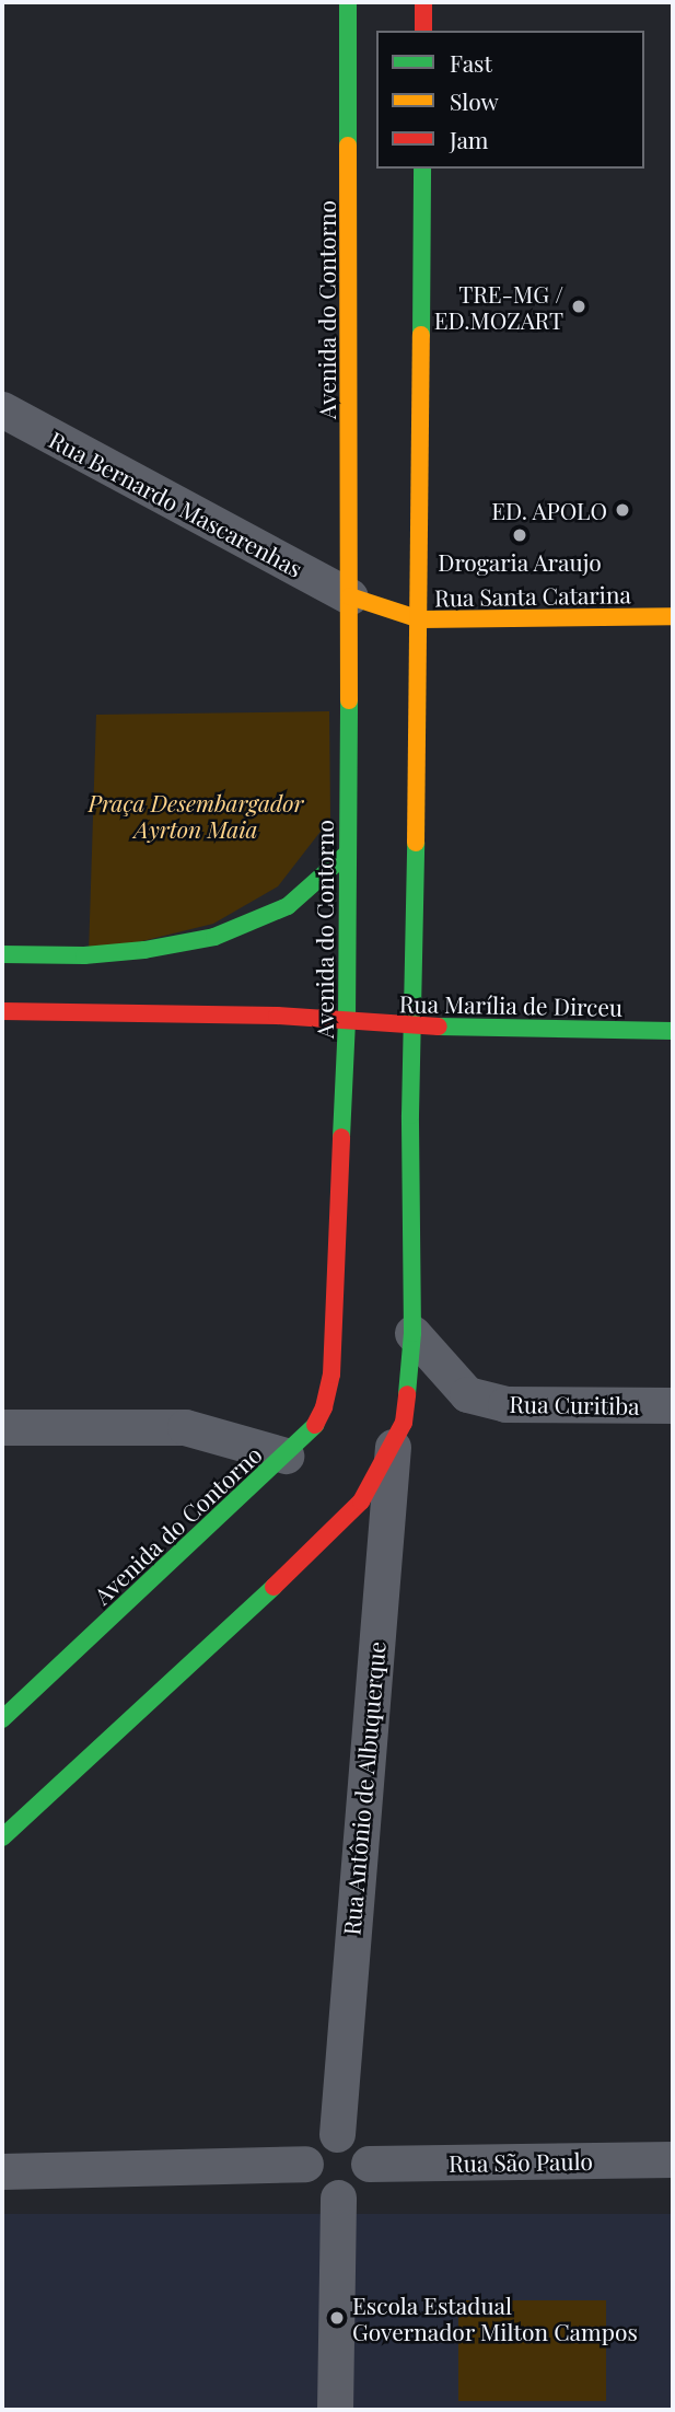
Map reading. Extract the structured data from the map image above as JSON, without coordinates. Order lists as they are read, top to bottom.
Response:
{
  "streets": {
    "main road": ["Avenida do Contorno", "Rua Santa Catarina", "Rua Marília de Dirceu"],
    "street": [
      "Rua Bernardo Mascarenhas",
      "Rua Curitiba",
      "Rua Antônio de Albuquerque",
      "Rua São Paulo"
    ]
  },
  "crossings": [
    ["Avenida do Contorno", "Rua Bernardo Mascarenhas"],
    ["Avenida do Contorno", "Rua Santa Catarina"],
    ["Avenida do Contorno", "Rua Marília de Dirceu"],
    ["Rua Bernardo Mascarenhas", "Rua Santa Catarina"],
    ["Rua Antônio de Albuquerque", "Rua São Paulo"]
  ],
  "parks": ["Praça Desembargador Ayrton Maia"],
  "places": [
    "TRE-MG / ED.MOZART",
    "ED. APOLO",
    "Drogaria Araujo",
    "Escola Estadual Governador Milton Campos"
  ],
  "legend": ["Fast", "Slow", "Jam"]
}
